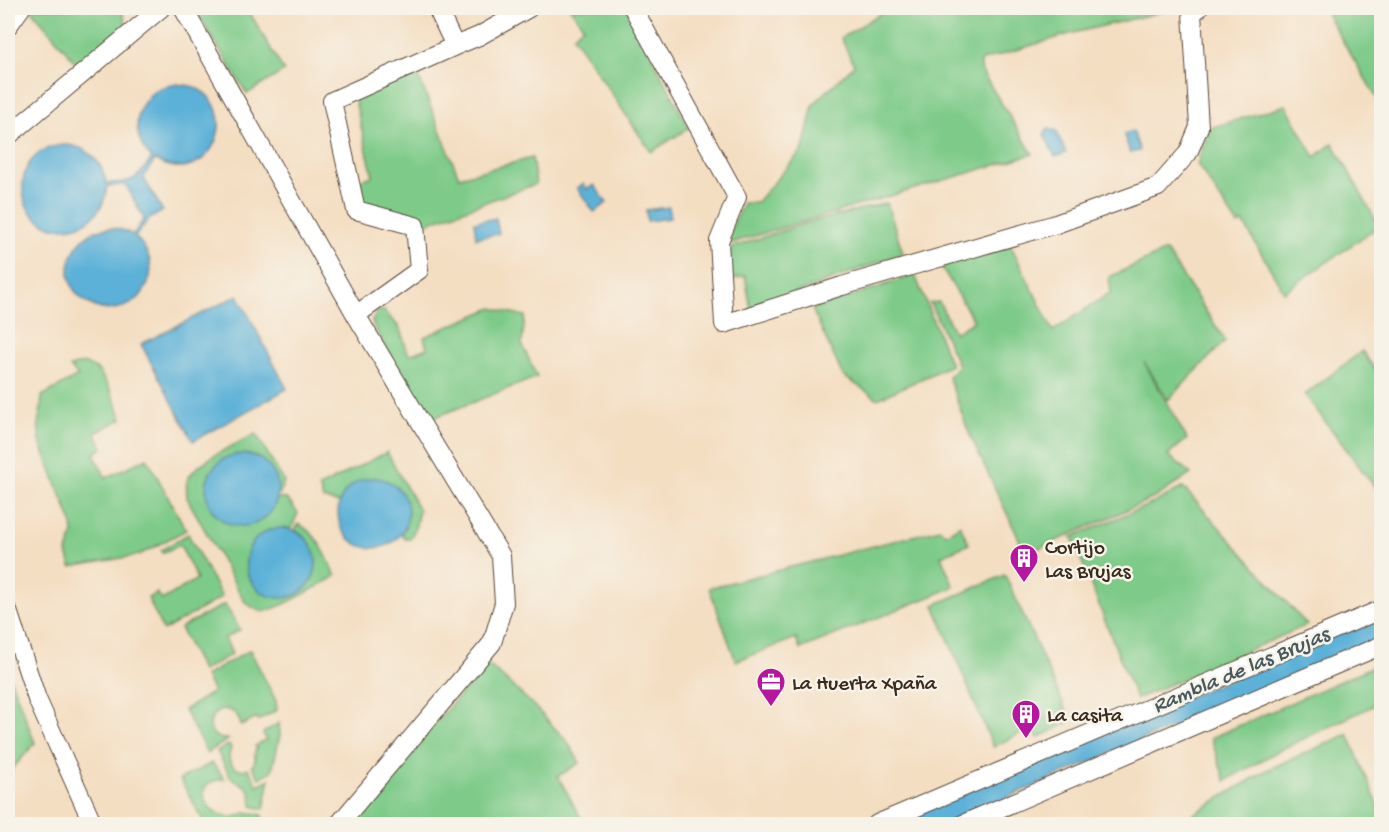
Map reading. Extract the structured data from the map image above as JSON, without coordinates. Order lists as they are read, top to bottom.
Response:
{
  "water": ["Rambla de las Brujas"],
  "places": {
    "building": ["Cortijo Las Brujas", "La casita"],
    "office": ["La Huerta Xpaña"]
  }
}
